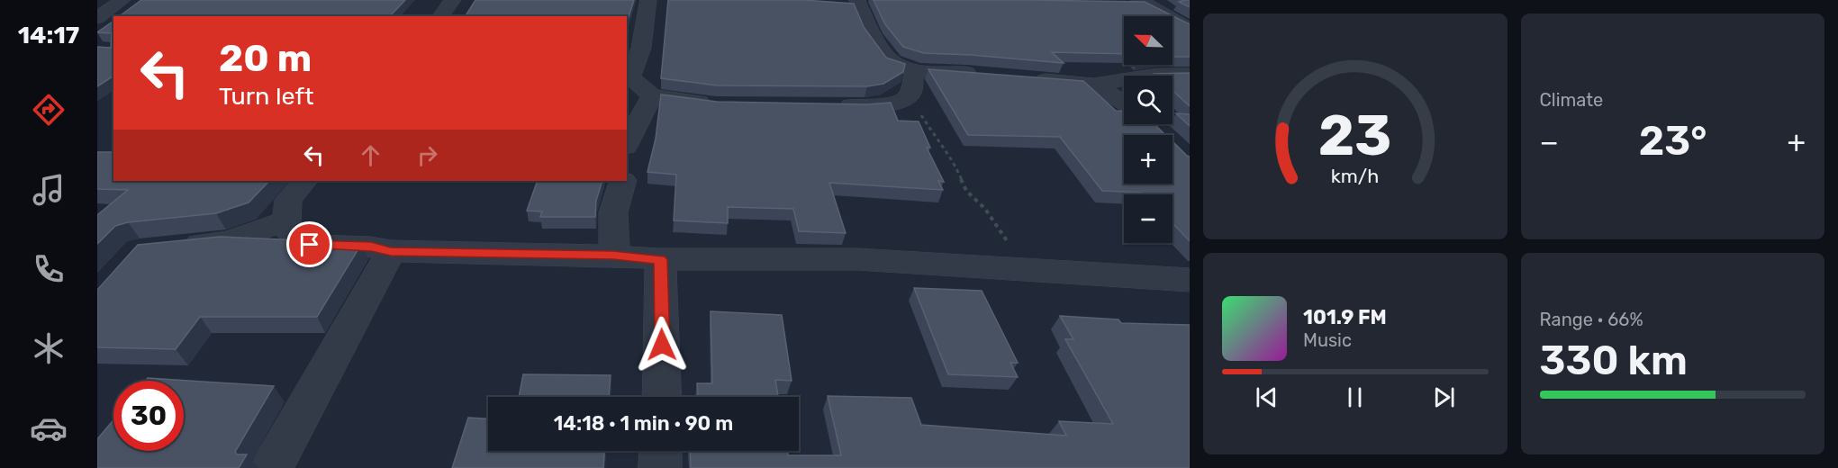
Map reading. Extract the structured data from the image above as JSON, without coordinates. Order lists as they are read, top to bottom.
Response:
{
  "north": "top left",
  "page": {
    "tabs": "14:17",
    "tile": [
      "Climate",
      ["Range · 66%", "330 km"]
    ],
    "map_buttons": ["+", "−"],
    "turn": ["20 m", "Turn left"],
    "heat": ["−", "23°", "+"],
    "song": ["101.9 FM", "Music"],
    "limit": "30",
    "trip": "14:18 · 1 min · 90 m",
    "gauge": ["23", "km/h"]
  }
}
